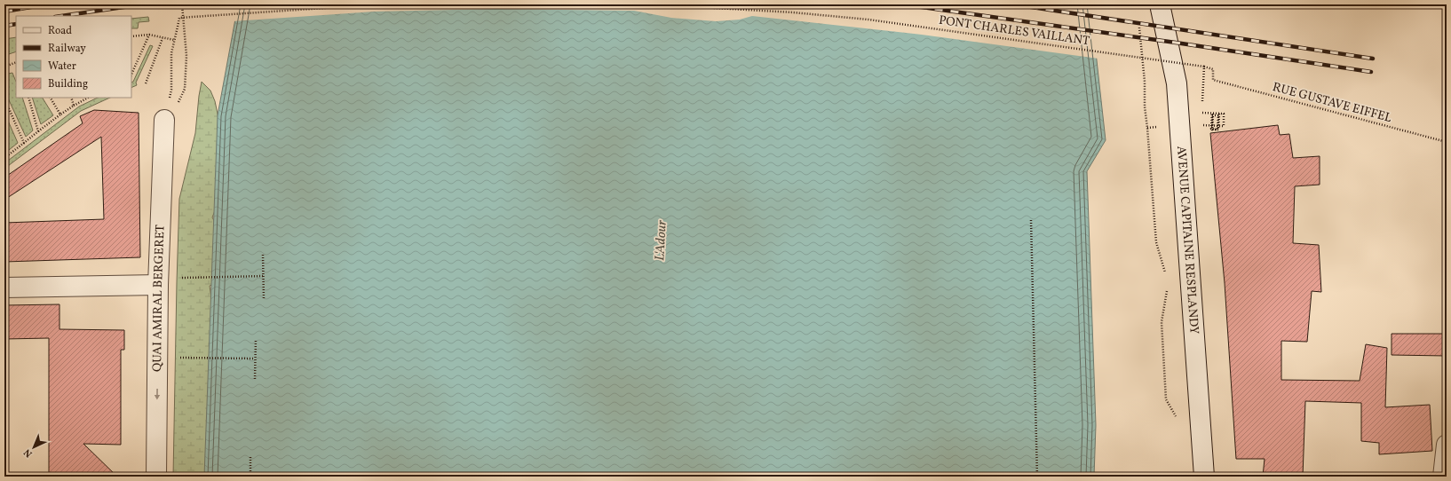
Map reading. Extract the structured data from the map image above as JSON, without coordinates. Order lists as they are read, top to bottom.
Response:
{
  "streets": {
    "street": ["AVENUE CAPITAINE RESPLANDY", "QUAI AMIRAL BERGERET"],
    "path": ["PONT CHARLES VAILLANT", "RUE GUSTAVE EIFFEL"]
  },
  "crossings": [
    ["PONT CHARLES VAILLANT", "RUE GUSTAVE EIFFEL"]
  ],
  "water": ["L'Adour"],
  "legend": [
    "Road",
    "Railway",
    "Water",
    "Building"
  ],
  "north": "bottom left"
}
